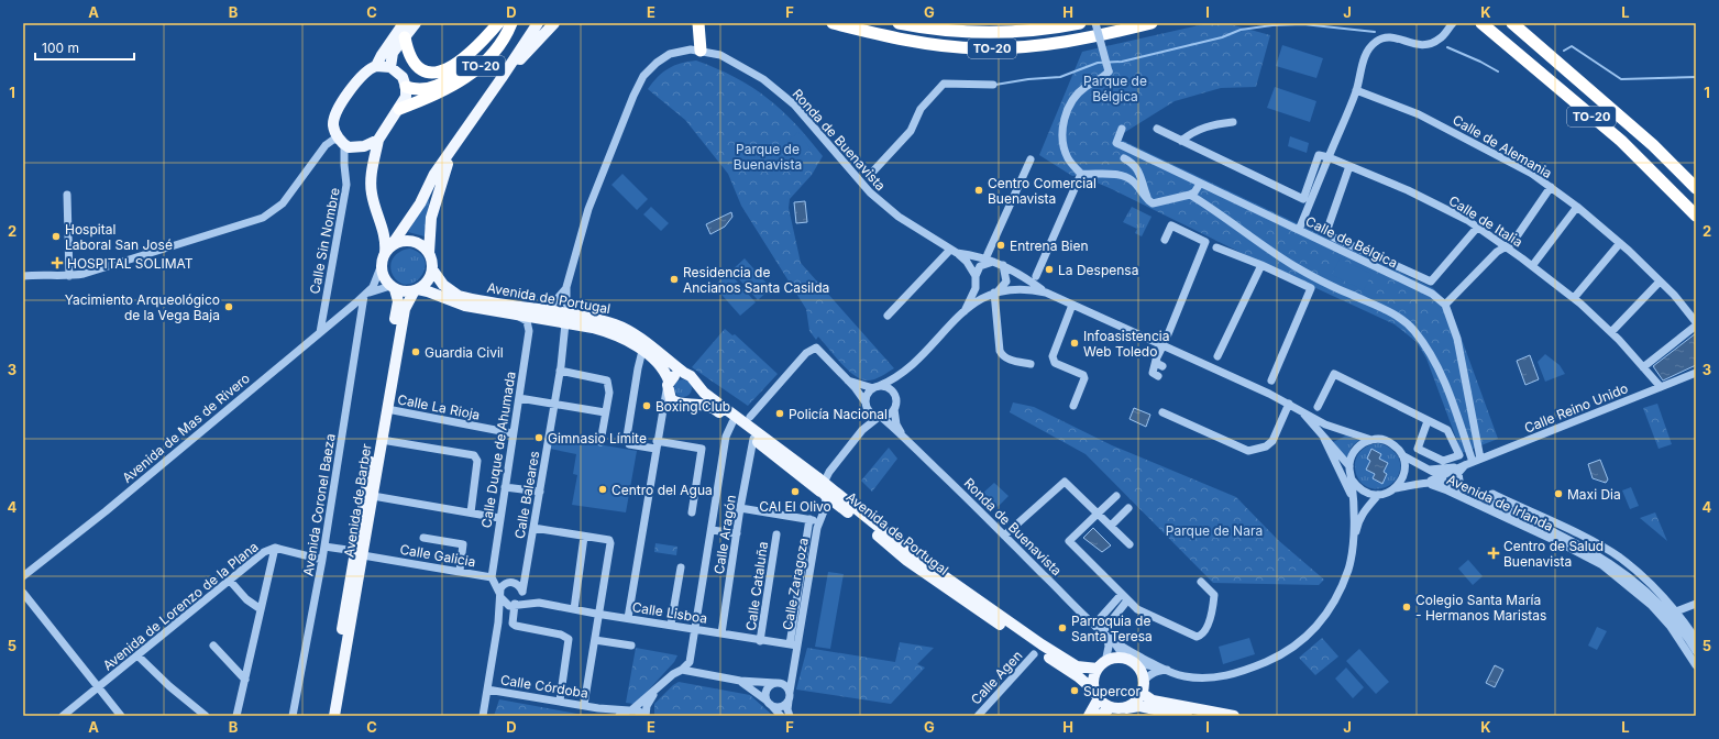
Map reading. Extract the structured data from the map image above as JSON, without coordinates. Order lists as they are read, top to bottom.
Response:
{
  "streets": {
    "highway": ["TO-20"],
    "main road": ["Avenida de Portugal", "Avenida de Barber"],
    "street": [
      "Ronda de Buenavista",
      "Calle de Alemania",
      "Calle de Italia",
      "Calle Sin Nombre",
      "Calle de Bélgica",
      "Calle La Rioja",
      "Calle Reino Unido",
      "Avenida de Mas de Rivero",
      "Calle Duque de Ahumada",
      "Calle Baleares",
      "Avenida de Irlanda",
      "Avenida Coronel Baeza",
      "Calle Aragón",
      "Calle Galicia",
      "Calle Zaragoza",
      "Calle Cataluña",
      "Avenida de Lorenzo de la Plana",
      "Calle Lisboa",
      "Calle Agen",
      "Calle Córdoba"
    ]
  },
  "crossings": [
    ["TO-20", "Calle Sin Nombre"],
    ["Ronda de Buenavista", "Avenida de Portugal"],
    ["Ronda de Buenavista", "Avenida de Irlanda"],
    ["Calle de Italia", "Calle Reino Unido"],
    ["Calle Sin Nombre", "Avenida de Mas de Rivero"],
    ["Avenida de Portugal", "Avenida de Mas de Rivero"],
    ["Avenida de Portugal", "Calle Baleares"],
    ["Avenida de Portugal", "Avenida de Barber"],
    ["Avenida de Portugal", "Calle Aragón"],
    ["Avenida de Portugal", "Calle Zaragoza"],
    ["Calle La Rioja", "Calle Duque de Ahumada"],
    ["Calle La Rioja", "Avenida de Barber"],
    ["Calle Reino Unido", "Avenida de Irlanda"],
    ["Avenida de Mas de Rivero", "Avenida de Barber"],
    ["Avenida de Mas de Rivero", "Avenida Coronel Baeza"],
    ["Calle Duque de Ahumada", "Calle Galicia"],
    ["Calle Baleares", "Calle Galicia"],
    ["Calle Baleares", "Calle Lisboa"],
    ["Avenida de Barber", "Calle Galicia"],
    ["Avenida Coronel Baeza", "Calle Galicia"],
    ["Avenida Coronel Baeza", "Avenida de Lorenzo de la Plana"],
    ["Calle Aragón", "Calle Lisboa"],
    ["Calle Galicia", "Calle Lisboa"],
    ["Calle Zaragoza", "Calle Lisboa"],
    ["Calle Cataluña", "Calle Lisboa"]
  ],
  "parks": ["Parque de Bélgica", "Parque de Buenavista", "Parque de Nara"],
  "places": {
    "other": [
      "Centro Comercial Buenavista",
      "Hospital Laboral San José",
      "Entrena Bien",
      "La Despensa",
      "Residencia de Ancianos Santa Casilda",
      "Yacimiento Arqueológico de la Vega Baja",
      "Infoasistencia Web Toledo",
      "Guardia Civil",
      "Boxing Club",
      "Policía Nacional",
      "Gimnasio Límite",
      "Centro del Agua",
      "CAI El Olivo",
      "Maxi Dia",
      "Colegio Santa María - Hermanos Maristas",
      "Parroquia de Santa Teresa",
      "Supercor"
    ],
    "health": ["HOSPITAL SOLIMAT", "Centro de Salud Buenavista"]
  },
  "scale_bar": "100 m",
  "grid": {
    "columns": [
      "A",
      "B",
      "C",
      "D",
      "E",
      "F",
      "G",
      "H",
      "I",
      "J",
      "K",
      "L"
    ],
    "rows": [
      "1",
      "2",
      "3",
      "4",
      "5"
    ]
  }
}
